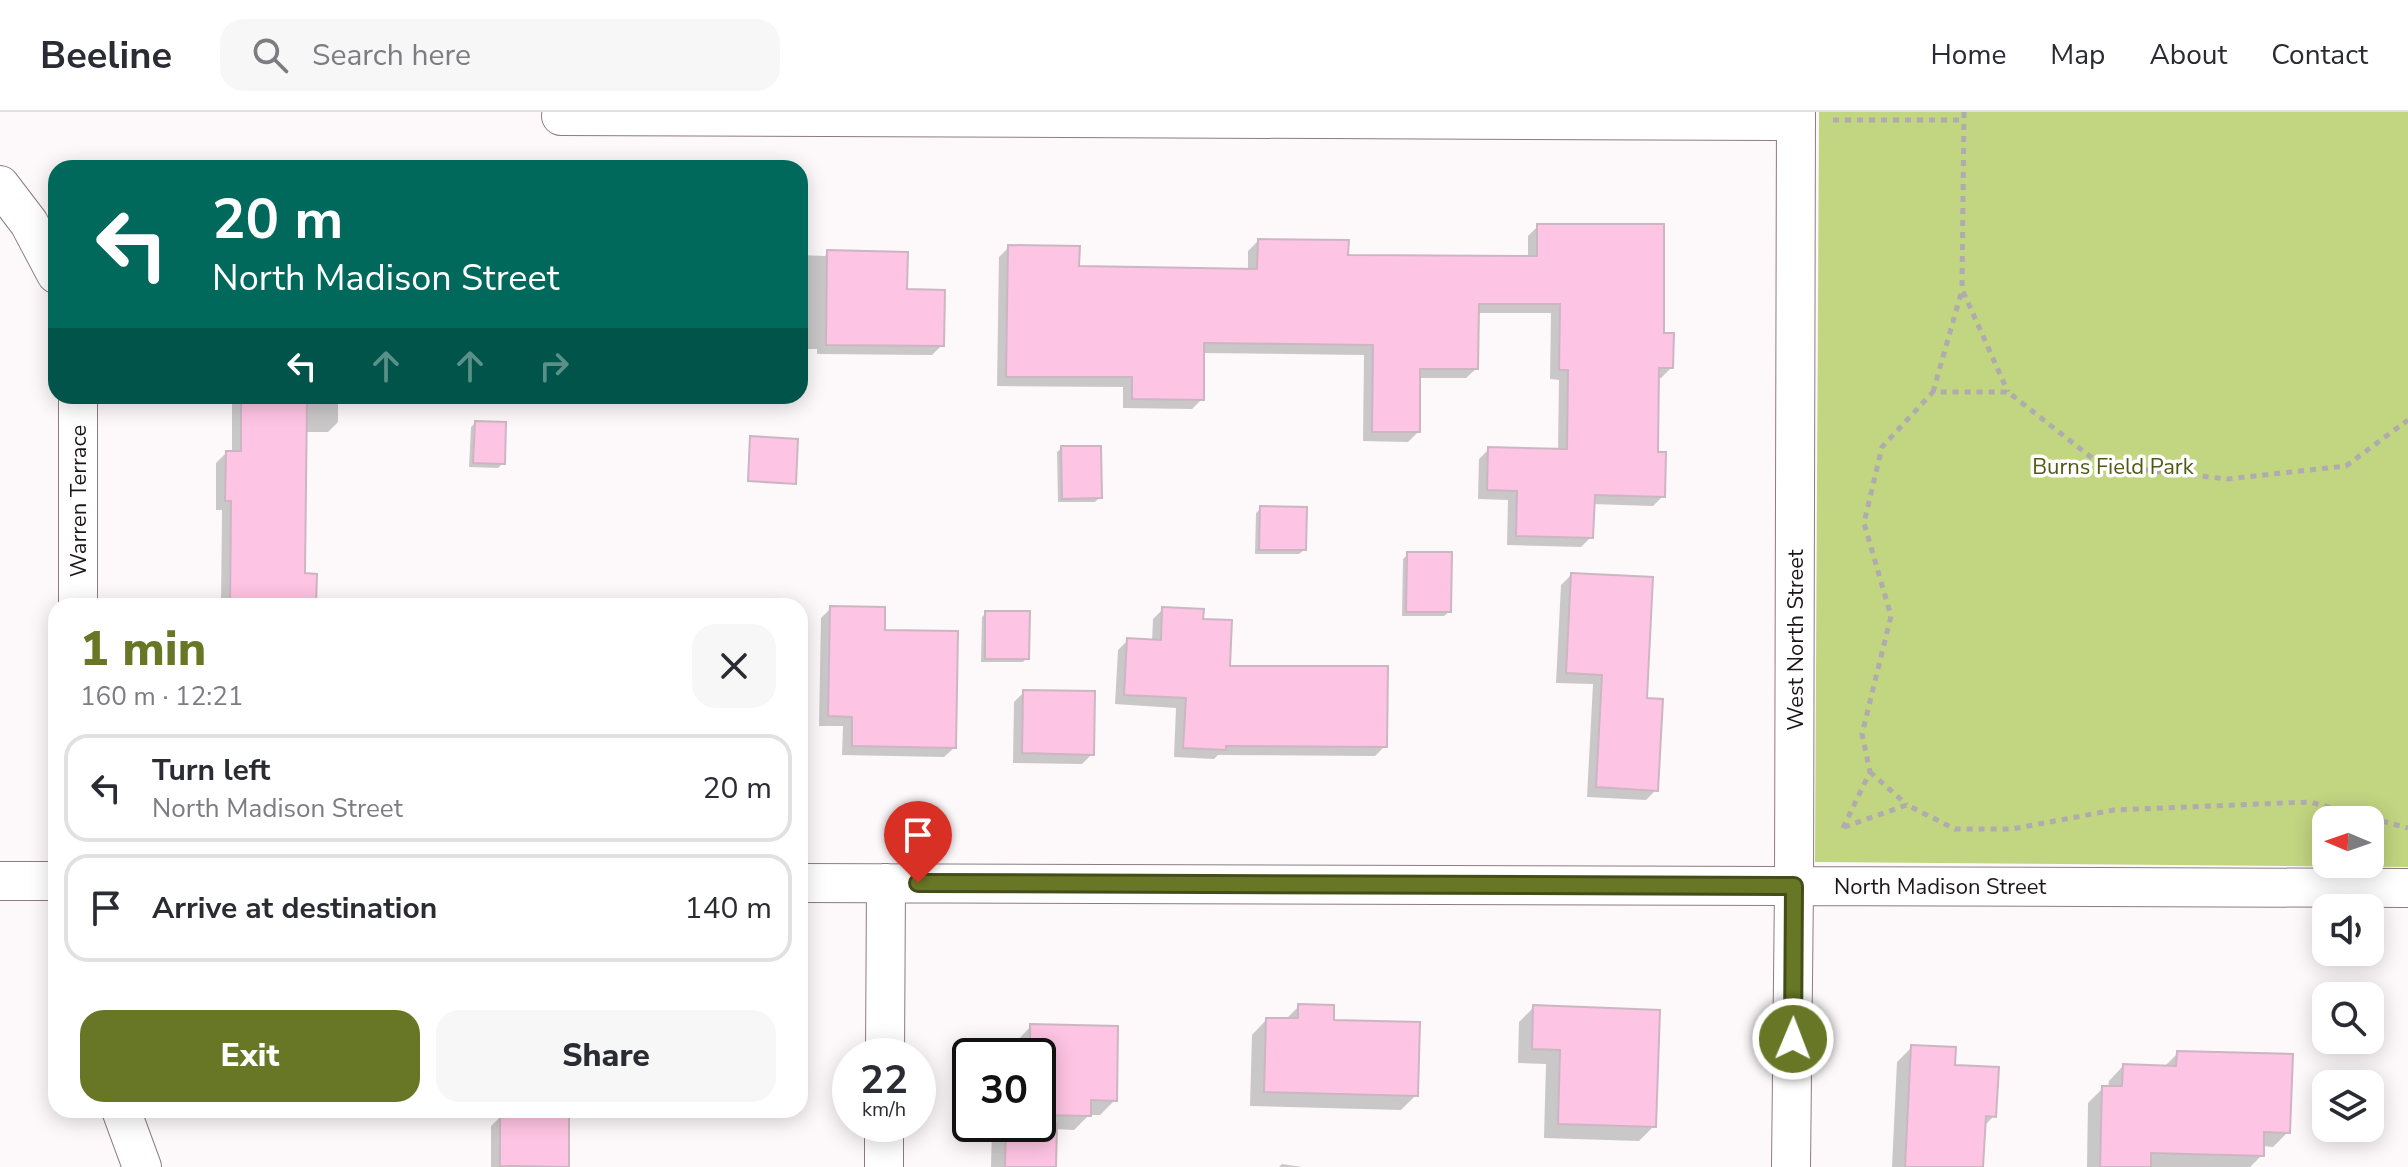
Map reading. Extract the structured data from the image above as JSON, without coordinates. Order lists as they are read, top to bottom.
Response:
{
  "streets": {
    "street": ["Warren Terrace", "West North Street", "North Madison Street"]
  },
  "crossings": [
    ["West North Street", "North Madison Street"]
  ],
  "parks": ["Burns Field Park"],
  "north": "left",
  "page": {
    "header": "Beeline",
    "search": "Search here",
    "nav": [
      "Home",
      "Map",
      "About",
      "Contact"
    ],
    "turn": ["20 m", "North Madison Street"],
    "heading": ["1 min", "160 m · 12:21"],
    "list": [
      {
        "name": "Turn left",
        "note": "North Madison Street",
        "value": "20 m"
      },
      {
        "name": "Arrive at destination",
        "value": "140 m"
      }
    ],
    "buttons": ["Exit", "Share"],
    "speed": "22 km/h",
    "limit": "30"
  }
}
